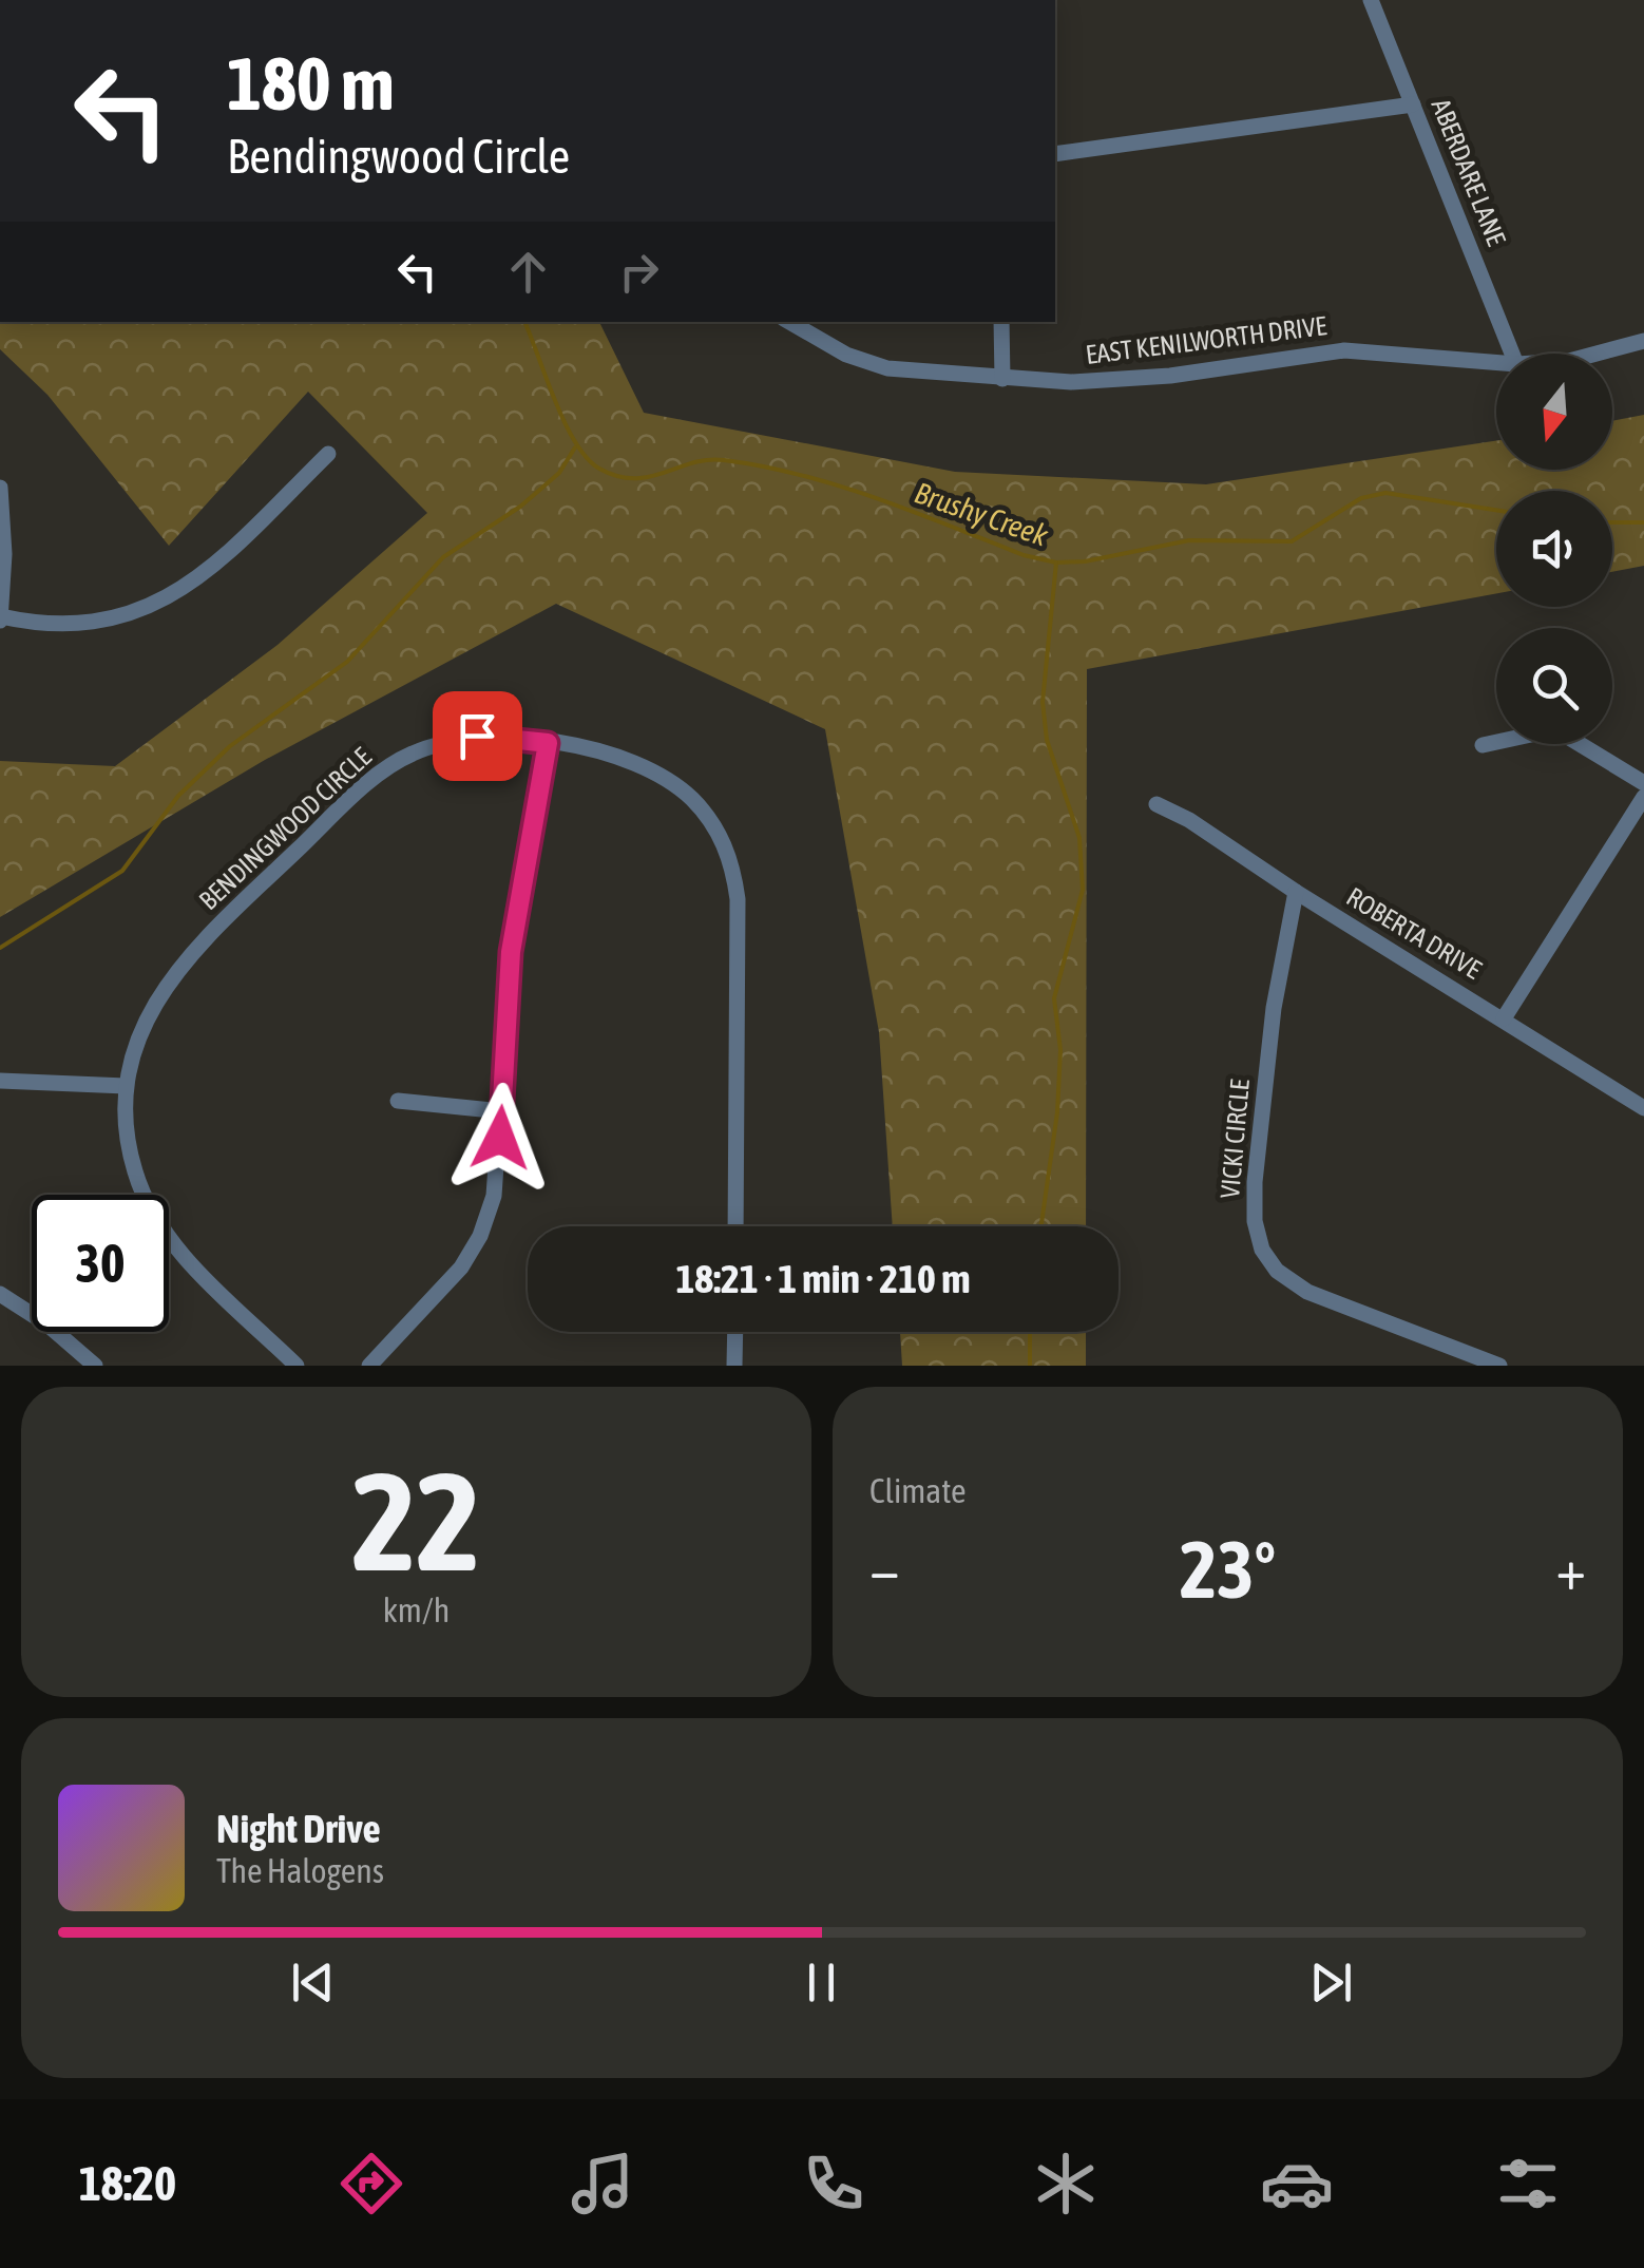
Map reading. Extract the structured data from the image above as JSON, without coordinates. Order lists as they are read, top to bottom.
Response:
{
  "streets": {
    "street": [
      "ABERDARE LANE",
      "EAST KENILWORTH DRIVE",
      "BENDINGWOOD CIRCLE",
      "ROBERTA DRIVE",
      "VICKI CIRCLE"
    ]
  },
  "crossings": [
    ["ROBERTA DRIVE", "VICKI CIRCLE"]
  ],
  "water": ["Brushy Creek"],
  "north": "bottom",
  "page": {
    "turn": ["180 m", "Bendingwood Circle"],
    "limit": "30",
    "trip": "18:21 · 1 min · 210 m",
    "tile": [
      ["22", "km/h"],
      "Climate"
    ],
    "heat": ["−", "23°", "+"],
    "song": ["Night Drive", "The Halogens"],
    "tabs": "18:20"
  }
}
